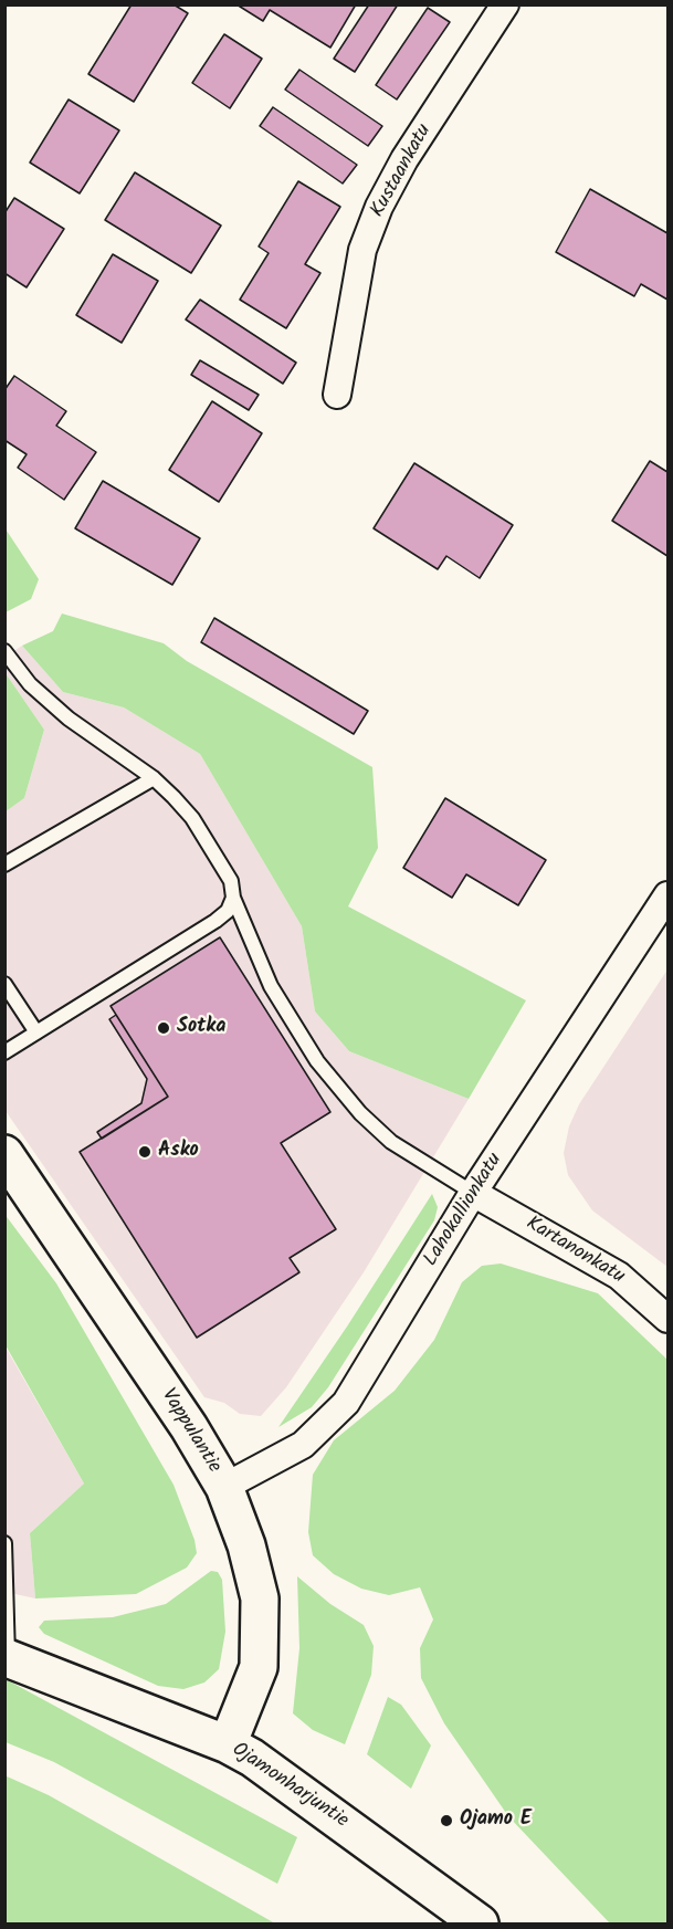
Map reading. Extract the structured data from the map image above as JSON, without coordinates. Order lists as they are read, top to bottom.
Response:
{
  "streets": {
    "street": [
      "Kustaankatu",
      "Lahokallionkatu",
      "Kartanonkatu",
      "Vappulantie",
      "Ojamonharjuntie"
    ]
  },
  "crossings": [
    ["Lahokallionkatu", "Kartanonkatu"],
    ["Lahokallionkatu", "Vappulantie"],
    ["Vappulantie", "Ojamonharjuntie"]
  ],
  "places": ["Sotka", "Asko", "Ojamo E"]
}
